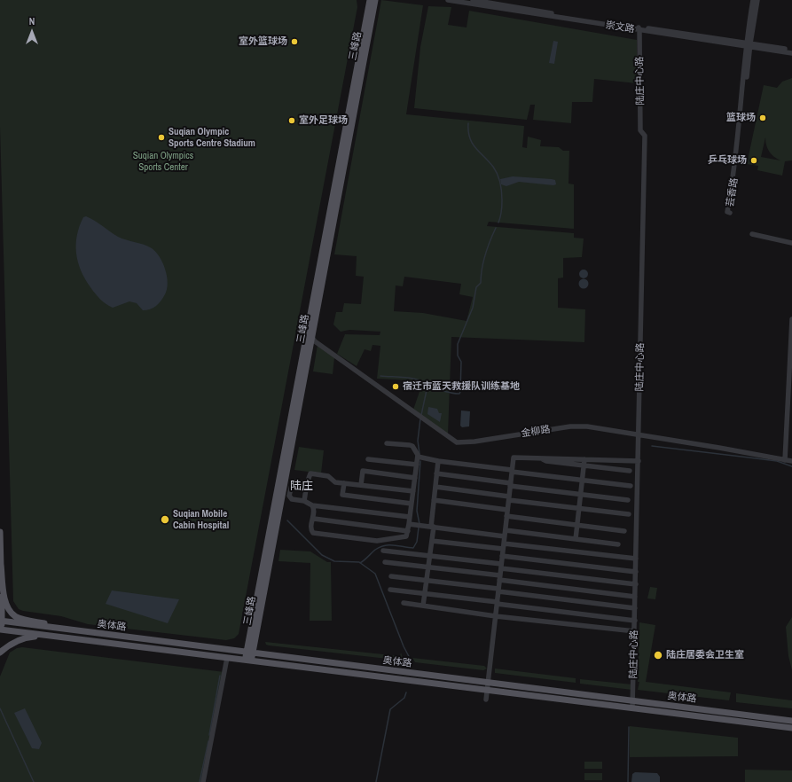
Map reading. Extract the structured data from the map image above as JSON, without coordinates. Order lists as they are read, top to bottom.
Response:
{
  "streets": {
    "main road": ["三峰路", "奥体路"],
    "street": [
      "崇文路",
      "陆庄中心路",
      "芸香路",
      "金柳路"
    ]
  },
  "crossings": [
    ["崇文路", "陆庄中心路"],
    ["崇文路", "芸香路"],
    ["三峰路", "金柳路"],
    ["三峰路", "奥体路"],
    ["陆庄中心路", "金柳路"],
    ["陆庄中心路", "奥体路"]
  ],
  "districts": ["陆庄"],
  "parks": ["Suqian Olympics Sports Center"],
  "places": [
    "室外篮球场",
    "篮球场",
    "室外足球场",
    "Suqian Olympic Sports Centre Stadium",
    "乒乓球场",
    "宿迁市蓝天救援队训练基地",
    "Suqian Mobile Cabin Hospital",
    "陆庄居委会卫生室"
  ],
  "north": "top"
}
